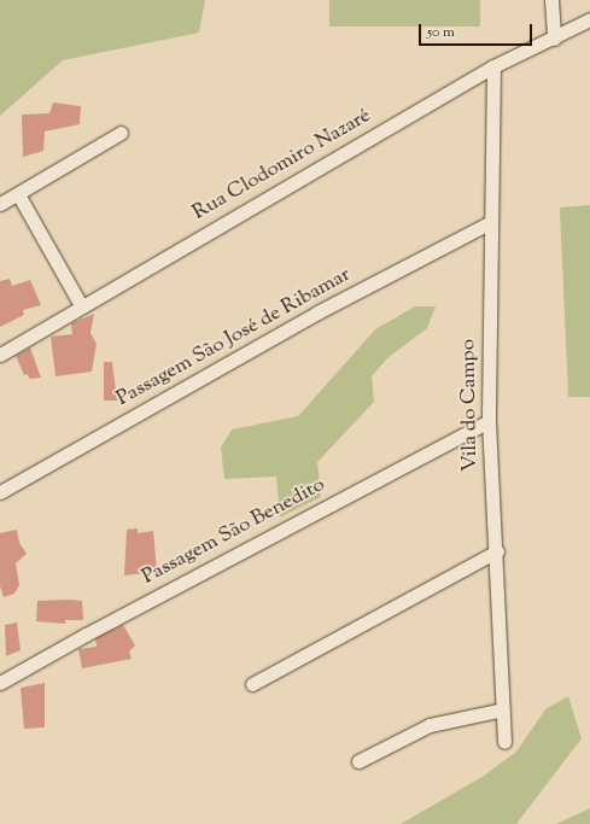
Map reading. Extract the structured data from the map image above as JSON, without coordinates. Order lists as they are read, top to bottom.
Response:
{
  "streets": {
    "street": [
      "Rua Clodomiro Nazaré",
      "Passagem São José de Ribamar",
      "Vila do Campo",
      "Passagem São Benedito"
    ]
  },
  "crossings": [
    ["Rua Clodomiro Nazaré", "Vila do Campo"],
    ["Passagem São José de Ribamar", "Vila do Campo"],
    ["Vila do Campo", "Passagem São Benedito"]
  ],
  "scale_bar": "50 m"
}
